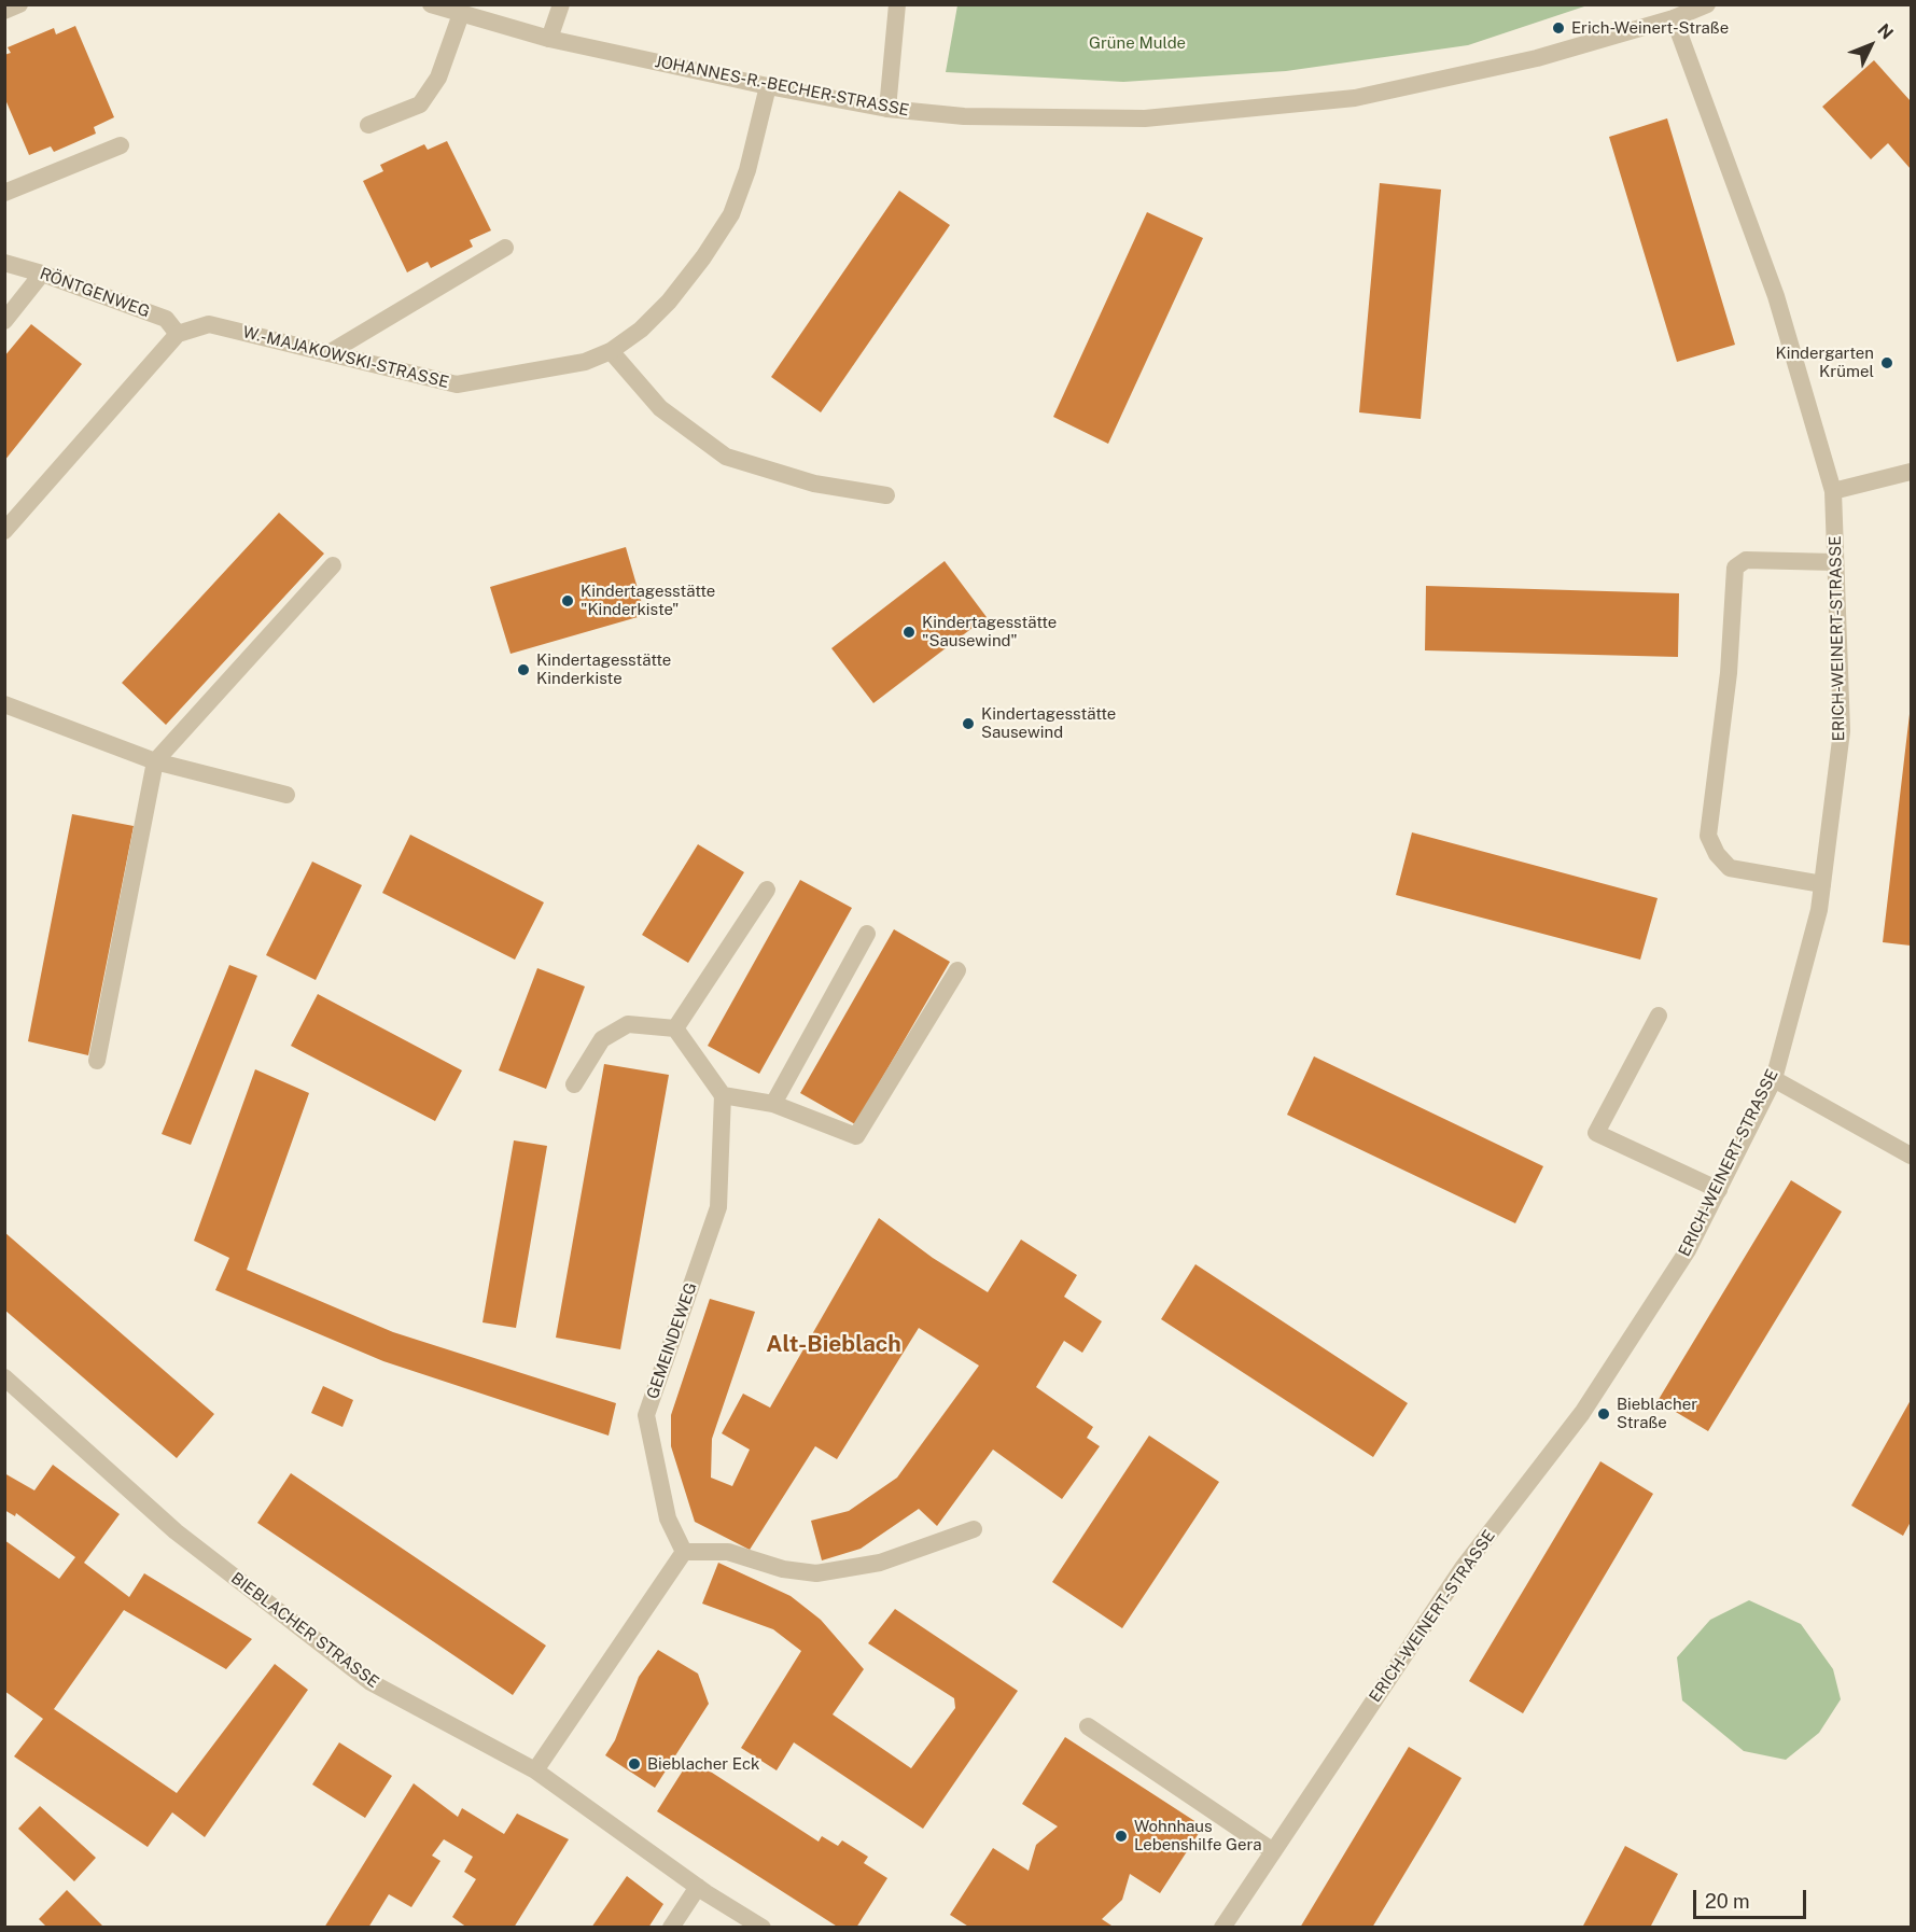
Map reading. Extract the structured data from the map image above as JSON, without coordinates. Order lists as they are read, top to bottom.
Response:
{
  "streets": {
    "street": [
      "JOHANNES-R.-BECHER-STRASSE",
      "RÖNTGENWEG",
      "W.-MAJAKOWSKI-STRASSE",
      "ERICH-WEINERT-STRASSE",
      "GEMEINDEWEG",
      "BIEBLACHER STRASSE"
    ]
  },
  "crossings": [
    ["JOHANNES-R.-BECHER-STRASSE", "W.-MAJAKOWSKI-STRASSE"],
    ["JOHANNES-R.-BECHER-STRASSE", "ERICH-WEINERT-STRASSE"],
    ["RÖNTGENWEG", "W.-MAJAKOWSKI-STRASSE"]
  ],
  "districts": ["Alt-Bieblach"],
  "parks": ["Grüne Mulde"],
  "places": [
    "Erich-Weinert-Straße",
    "Kindergarten Krümel",
    "Kindertagesstätte \"Kinderkiste\"",
    "Kindertagesstätte \"Sausewind\"",
    "Kindertagesstätte Kinderkiste",
    "Kindertagesstätte Sausewind",
    "Bieblacher Straße",
    "Bieblacher Eck",
    "Wohnhaus Lebenshilfe Gera"
  ],
  "scale_bar": "20 m",
  "north": "top right"
}
